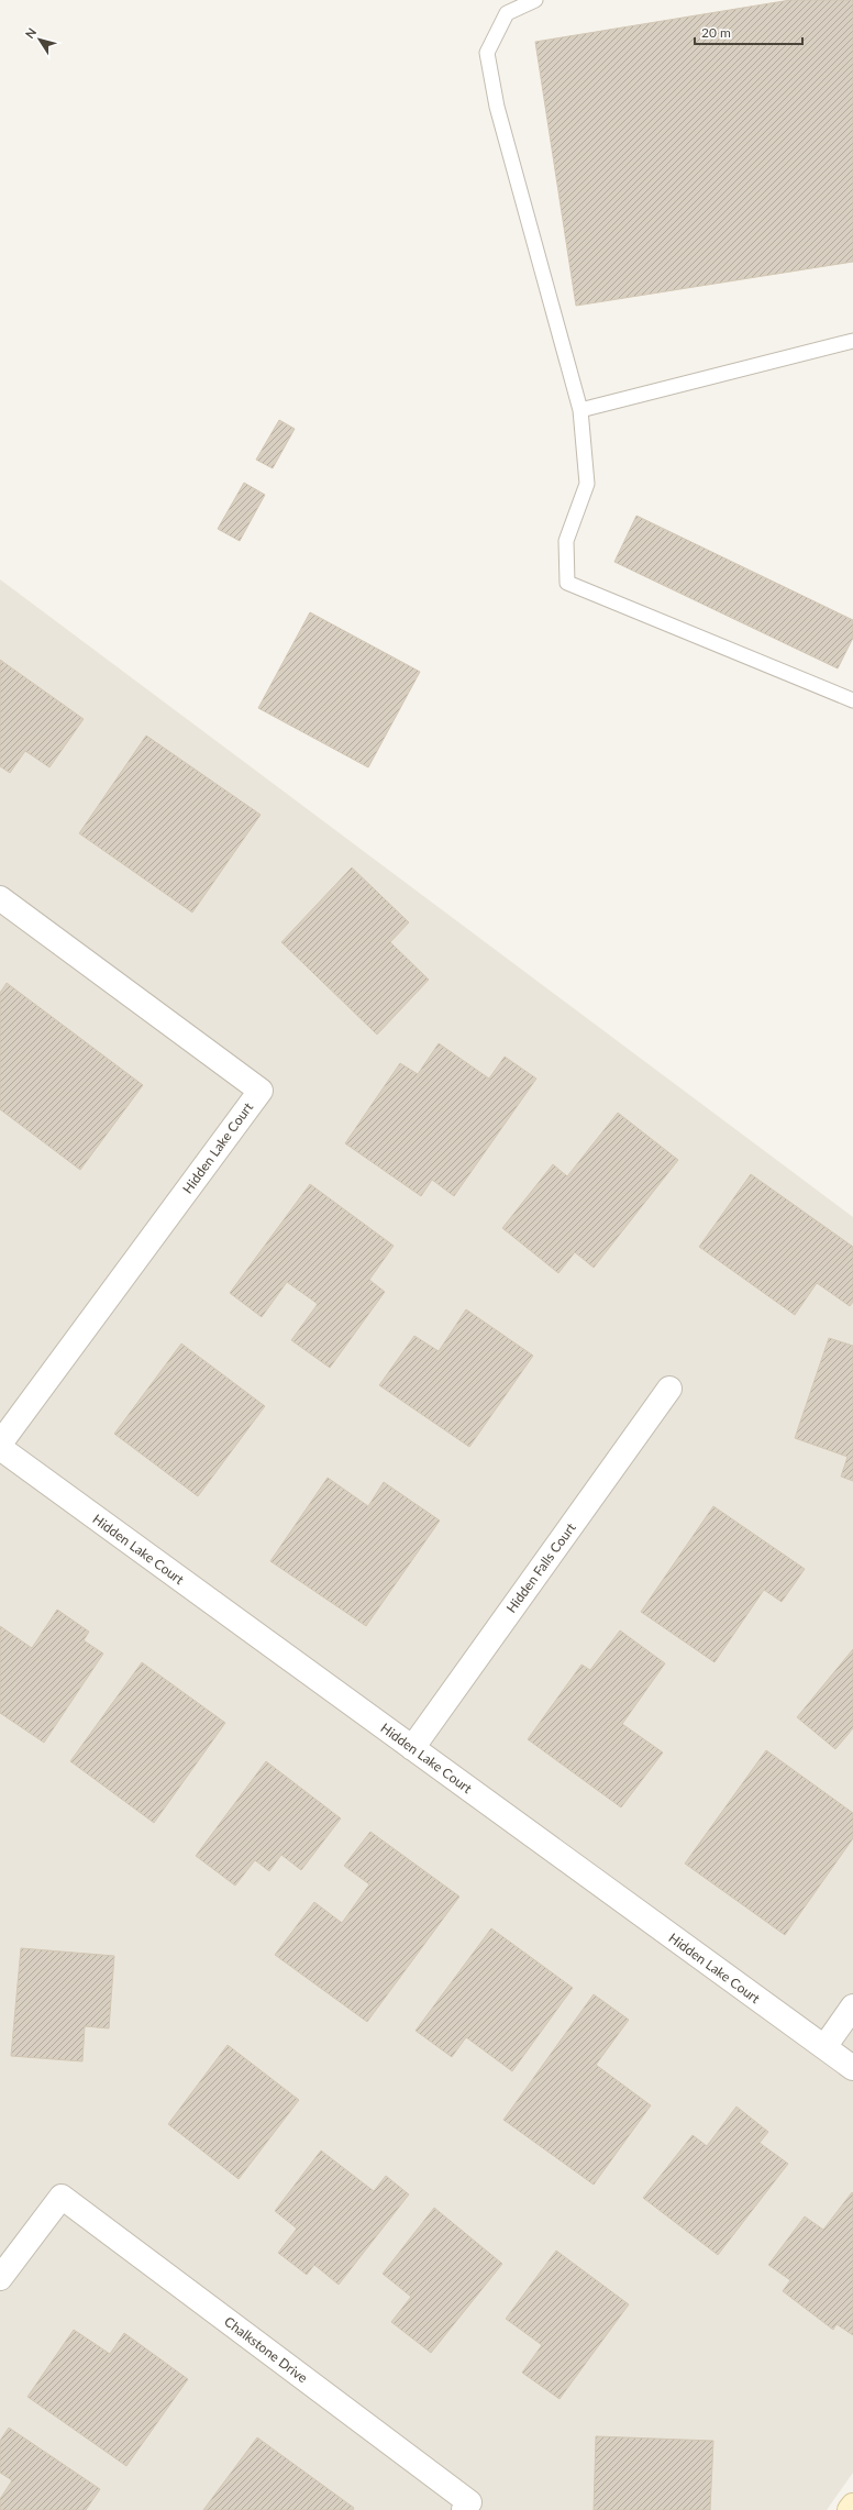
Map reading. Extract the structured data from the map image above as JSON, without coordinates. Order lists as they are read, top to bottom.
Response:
{
  "streets": {
    "street": ["Hidden Lake Court", "Hidden Falls Court", "Chalkstone Drive"]
  },
  "crossings": [
    ["Hidden Lake Court", "Hidden Falls Court"]
  ],
  "scale_bar": "20 m",
  "north": "top left"
}
